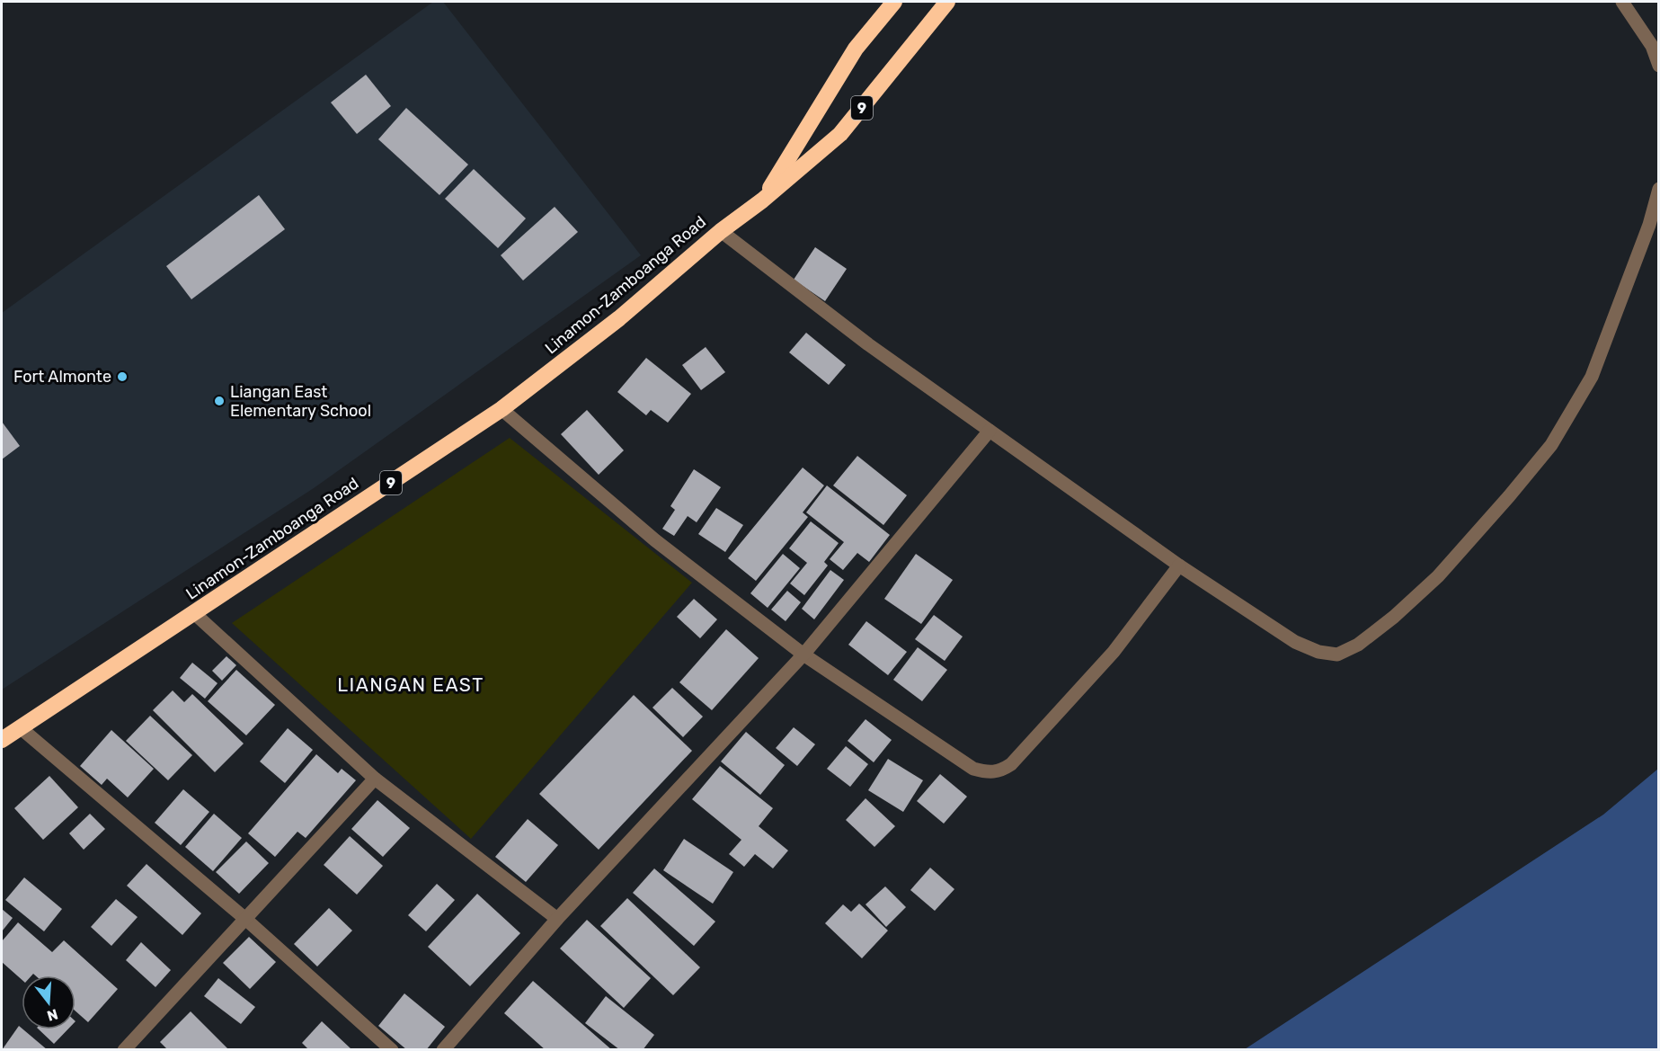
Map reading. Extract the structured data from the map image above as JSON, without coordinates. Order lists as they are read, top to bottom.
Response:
{
  "streets": {
    "highway": ["9", "Linamon-Zamboanga Road"]
  },
  "districts": ["LIANGAN EAST"],
  "places": ["Fort Almonte", "Liangan East Elementary School"],
  "north": "bottom"
}
